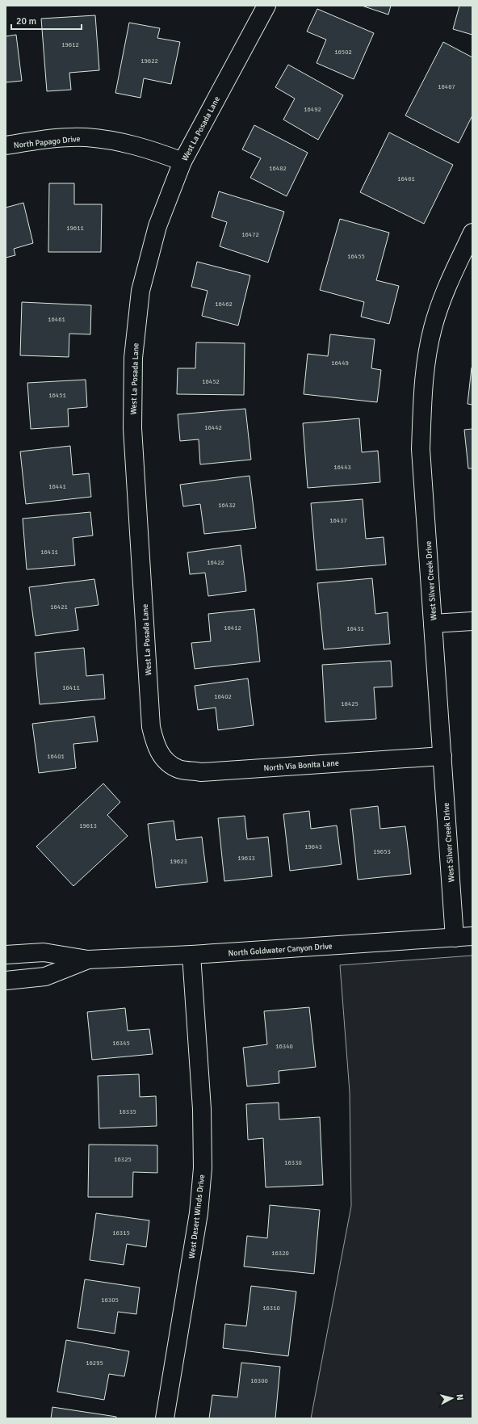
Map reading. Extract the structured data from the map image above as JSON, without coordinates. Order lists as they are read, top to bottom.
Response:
{
  "streets": {
    "street": [
      "West La Posada Lane",
      "North Papago Drive",
      "West Silver Creek Drive",
      "North Via Bonita Lane",
      "North Goldwater Canyon Drive",
      "West Desert Winds Drive"
    ]
  },
  "crossings": [
    ["West La Posada Lane", "North Papago Drive"],
    ["West La Posada Lane", "North Via Bonita Lane"],
    ["West Silver Creek Drive", "North Via Bonita Lane"],
    ["West Silver Creek Drive", "North Goldwater Canyon Drive"],
    ["North Goldwater Canyon Drive", "West Desert Winds Drive"]
  ],
  "house_numbers": [
    "19612",
    "16502",
    "19622",
    "16467",
    "16492",
    "16482",
    "16461",
    "19611",
    "16472",
    "16455",
    "16462",
    "16461",
    "16449",
    "16452",
    "16451",
    "16442",
    "16443",
    "16441",
    "16432",
    "16437",
    "16431",
    "16422",
    "16421",
    "16412",
    "16431",
    "16411",
    "16402",
    "16425",
    "16401",
    "19613",
    "19643",
    "19653",
    "19633",
    "19623",
    "16345",
    "16340",
    "16335",
    "16325",
    "16330",
    "16315",
    "16320",
    "16305",
    "16310",
    "16295",
    "16300"
  ],
  "scale_bar": "20 m",
  "north": "right"
}
